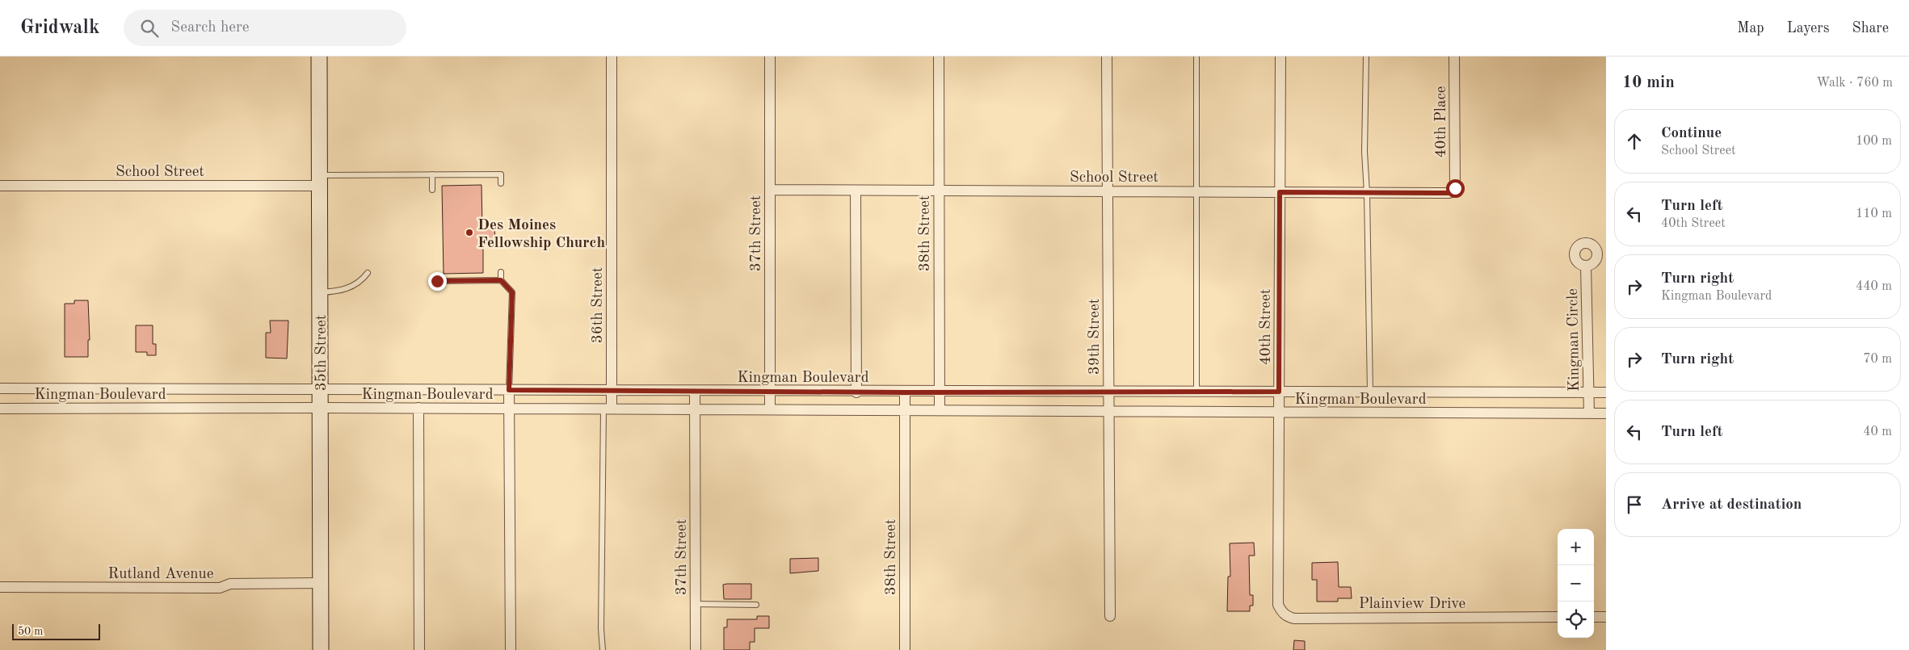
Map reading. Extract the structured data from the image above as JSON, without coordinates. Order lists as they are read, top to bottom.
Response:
{
  "streets": {
    "street": [
      "40th Place",
      "School Street",
      "37th Street",
      "38th Street",
      "36th Street",
      "40th Street",
      "39th Street",
      "Kingman Circle",
      "35th Street",
      "Kingman Boulevard",
      "Rutland Avenue",
      "Plainview Drive"
    ]
  },
  "crossings": [
    ["40th Place", "School Street"],
    ["School Street", "37th Street"],
    ["School Street", "38th Street"],
    ["School Street", "40th Street"],
    ["School Street", "39th Street"],
    ["School Street", "35th Street"],
    ["37th Street", "Kingman Boulevard"],
    ["38th Street", "Kingman Boulevard"],
    ["36th Street", "Kingman Boulevard"],
    ["40th Street", "Kingman Boulevard"],
    ["40th Street", "Plainview Drive"],
    ["39th Street", "Kingman Boulevard"],
    ["Kingman Circle", "Kingman Boulevard"],
    ["35th Street", "Kingman Boulevard"],
    ["35th Street", "Rutland Avenue"]
  ],
  "places": ["Des Moines Fellowship Church"],
  "scale_bar": "50 m",
  "page": {
    "header": "Gridwalk",
    "search": "Search here",
    "nav": ["Map", "Layers", "Share"],
    "heading": ["10 min", "Walk · 760 m"],
    "list": [
      ["Continue", "School Street", "100 m"],
      ["Turn left", "40th Street", "110 m"],
      ["Turn right", "Kingman Boulevard", "440 m"],
      ["Turn right", "70 m"],
      ["Turn left", "40 m"],
      "Arrive at destination"
    ],
    "map_buttons": ["+", "−"],
    "scale": "50 m"
  }
}
